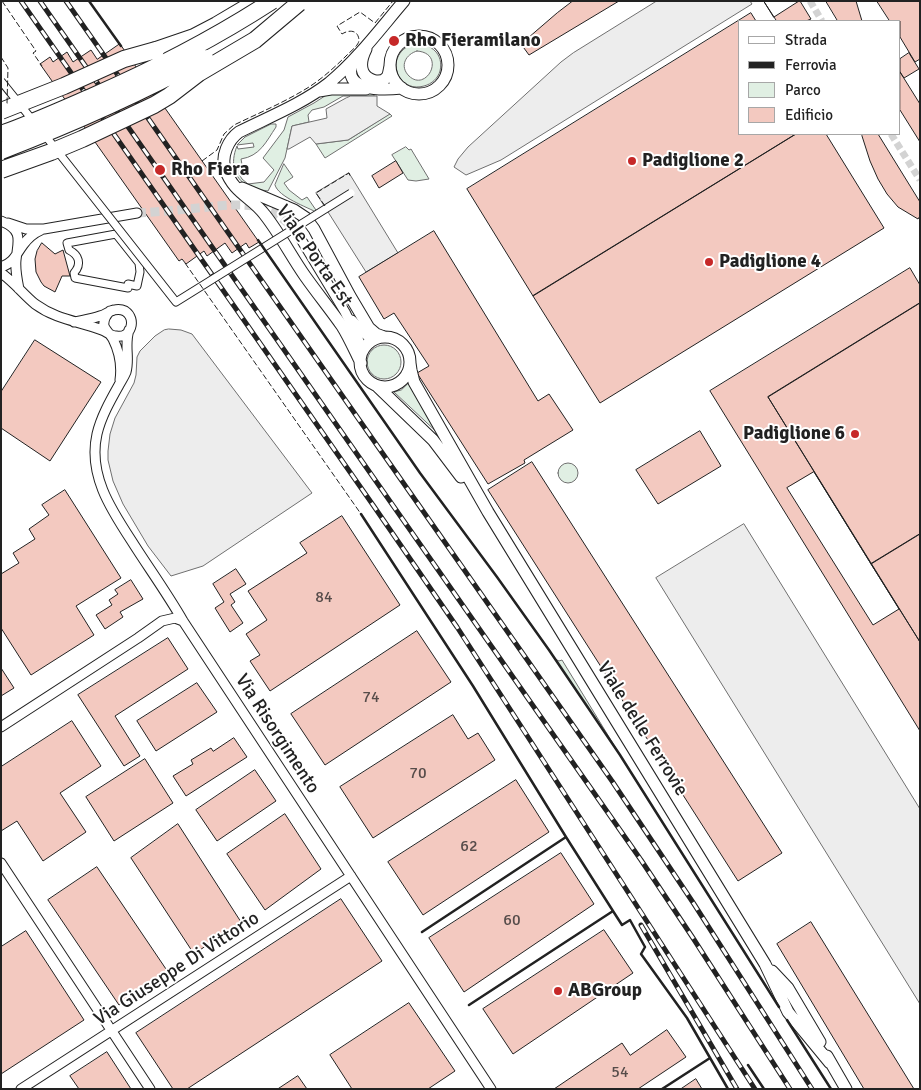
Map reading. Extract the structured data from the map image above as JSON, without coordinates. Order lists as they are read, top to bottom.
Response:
{
  "streets": {
    "street": [
      "Viale Porta Est",
      "Viale delle Ferrovie",
      "Via Risorgimento",
      "Via Giuseppe Di Vittorio"
    ]
  },
  "crossings": [
    ["Viale Porta Est", "Viale delle Ferrovie"],
    ["Via Risorgimento", "Via Giuseppe Di Vittorio"]
  ],
  "places": [
    "Rho Fieramilano",
    "Padiglione 2",
    "Rho Fiera",
    "Padiglione 4",
    "Padiglione 6",
    "ABGroup"
  ],
  "house_numbers": [
    "84",
    "74",
    "70",
    "62",
    "60",
    "54"
  ],
  "legend": [
    "Strada",
    "Ferrovia",
    "Parco",
    "Edificio"
  ]
}
